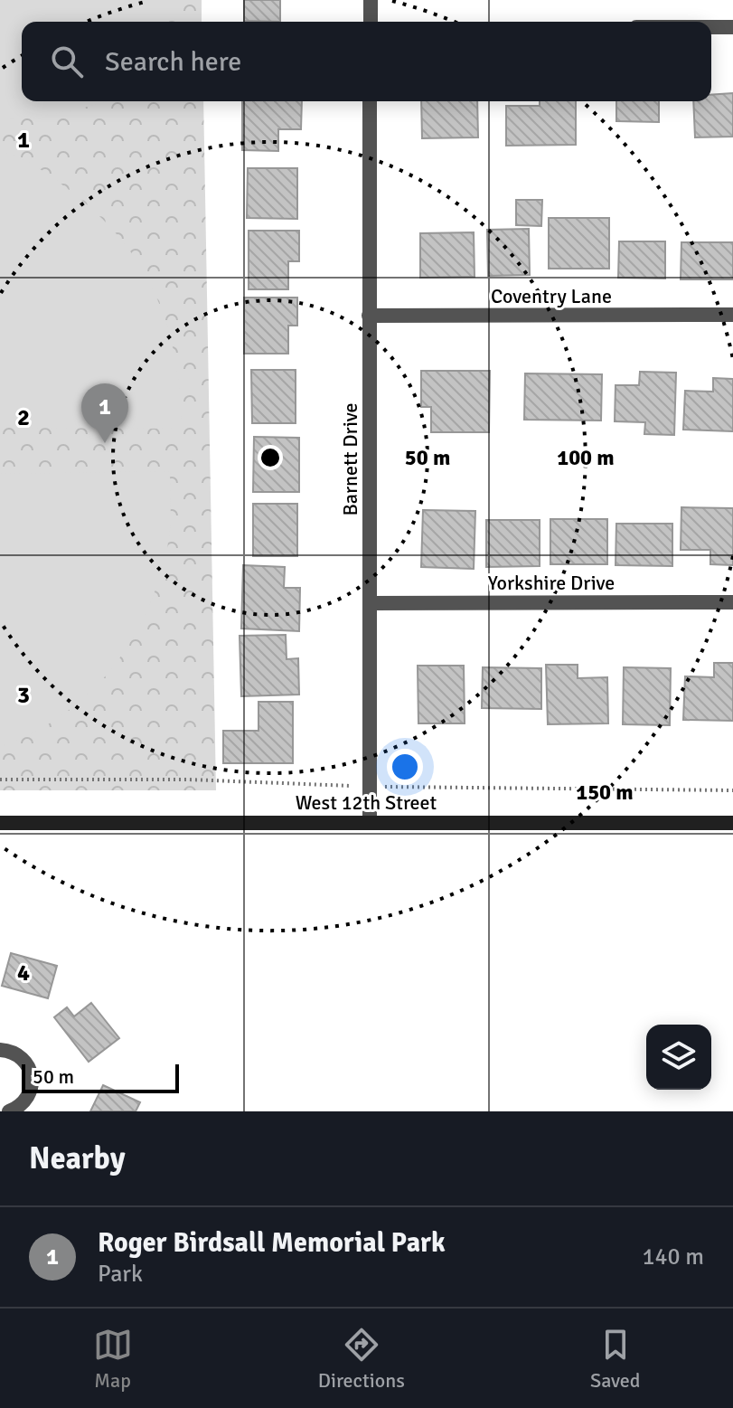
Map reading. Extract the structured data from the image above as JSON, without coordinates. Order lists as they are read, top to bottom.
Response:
{
  "streets": {
    "main road": ["West 12th Street"],
    "street": ["Coventry Lane", "Barnett Drive", "Yorkshire Drive"]
  },
  "crossings": [
    ["Coventry Lane", "Barnett Drive"],
    ["Barnett Drive", "Yorkshire Drive"],
    ["Barnett Drive", "West 12th Street"]
  ],
  "scale_bar": "50 m",
  "page": {
    "search": "Search here",
    "pins": "1",
    "scale": "50 m",
    "heading": "Nearby",
    "list": [
      {
        "mark": "1",
        "name": "Roger Birdsall Memorial Park",
        "note": "Park",
        "value": "140 m"
      }
    ],
    "nav": ["Map", "Directions", "Saved"]
  },
  "grid": {
    "rows": [
      "1",
      "2",
      "3",
      "4"
    ]
  },
  "rings": ["50 m", "100 m", "150 m"]
}
